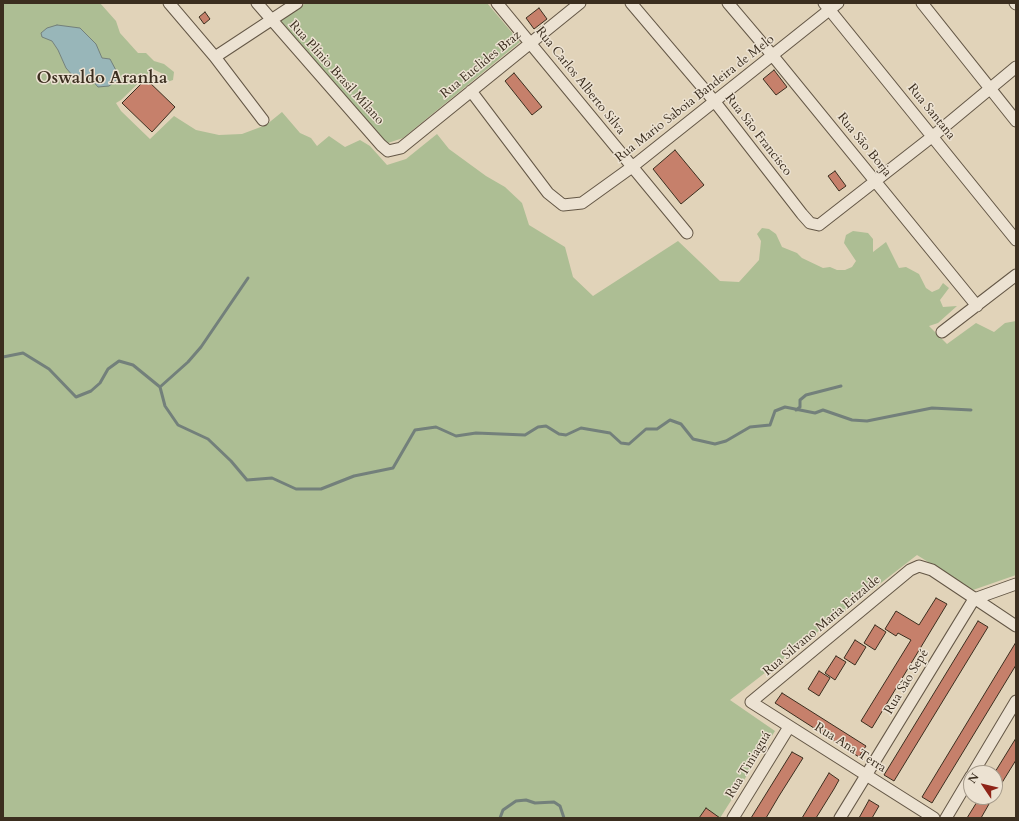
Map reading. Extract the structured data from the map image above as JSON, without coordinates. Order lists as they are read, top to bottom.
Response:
{
  "streets": {
    "street": [
      "Rua Euclides Braz",
      "Rua Plínio Brasil Milano",
      "Rua Carlos Alberto Silva",
      "Rua Mario Saboia Bandeira de Melo",
      "Rua Santana",
      "Rua São Francisco",
      "Rua São Borja",
      "Rua Silvano Maria Erizalde",
      "Rua São Sepé",
      "Rua Ana Terra",
      "Rua Tiniaguá"
    ]
  },
  "crossings": [
    ["Rua Euclides Braz", "Rua Plínio Brasil Milano"],
    ["Rua Euclides Braz", "Rua Carlos Alberto Silva"],
    ["Rua Euclides Braz", "Rua Mario Saboia Bandeira de Melo"],
    ["Rua Carlos Alberto Silva", "Rua Mario Saboia Bandeira de Melo"],
    ["Rua Mario Saboia Bandeira de Melo", "Rua Santana"],
    ["Rua Mario Saboia Bandeira de Melo", "Rua São Francisco"],
    ["Rua Mario Saboia Bandeira de Melo", "Rua São Borja"],
    ["Rua São Francisco", "Rua São Borja"],
    ["Rua Silvano Maria Erizalde", "Rua São Sepé"],
    ["Rua Silvano Maria Erizalde", "Rua Ana Terra"],
    ["Rua São Sepé", "Rua Ana Terra"],
    ["Rua Ana Terra", "Rua Tiniaguá"]
  ],
  "districts": ["Oswaldo Aranha"],
  "north": "top left"
}
